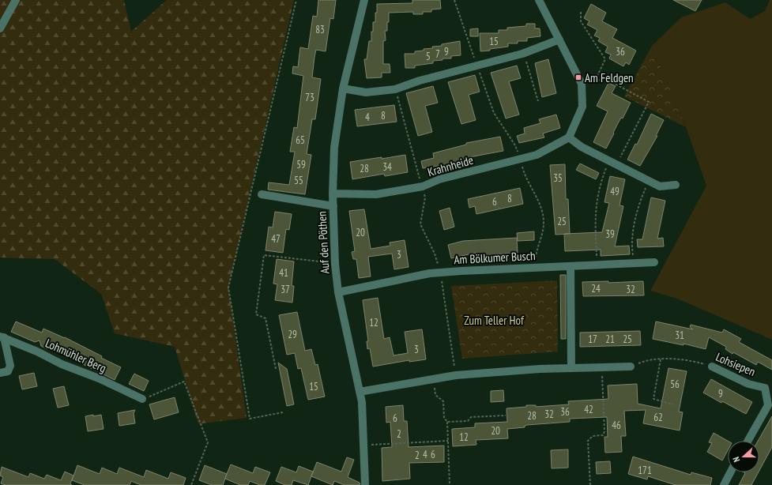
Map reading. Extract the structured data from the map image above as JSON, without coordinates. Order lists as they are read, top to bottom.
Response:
{
  "streets": {
    "street": [
      "Krahnheide",
      "Auf den Pöthen",
      "Am Bölkumer Busch",
      "Lohmühler Berg",
      "Lohsiepen"
    ]
  },
  "crossings": [
    ["Krahnheide", "Auf den Pöthen"],
    ["Auf den Pöthen", "Am Bölkumer Busch"]
  ],
  "parks": ["Zum Teller Hof"],
  "places": {
    "transit": ["Am Feldgen"]
  },
  "house_numbers": [
    "83",
    "15",
    "9",
    "36",
    "7",
    "5",
    "73",
    "8",
    "4",
    "65",
    "59",
    "34",
    "28",
    "35",
    "55",
    "49",
    "8",
    "6",
    "25",
    "20",
    "39",
    "47",
    "3",
    "41",
    "24",
    "37",
    "32",
    "12",
    "29",
    "31",
    "17",
    "21",
    "25",
    "3",
    "56",
    "15",
    "9",
    "42",
    "36",
    "32",
    "28",
    "62",
    "6",
    "46",
    "20",
    "2",
    "12",
    "4",
    "6",
    "2",
    "171"
  ],
  "north": "left"
}
